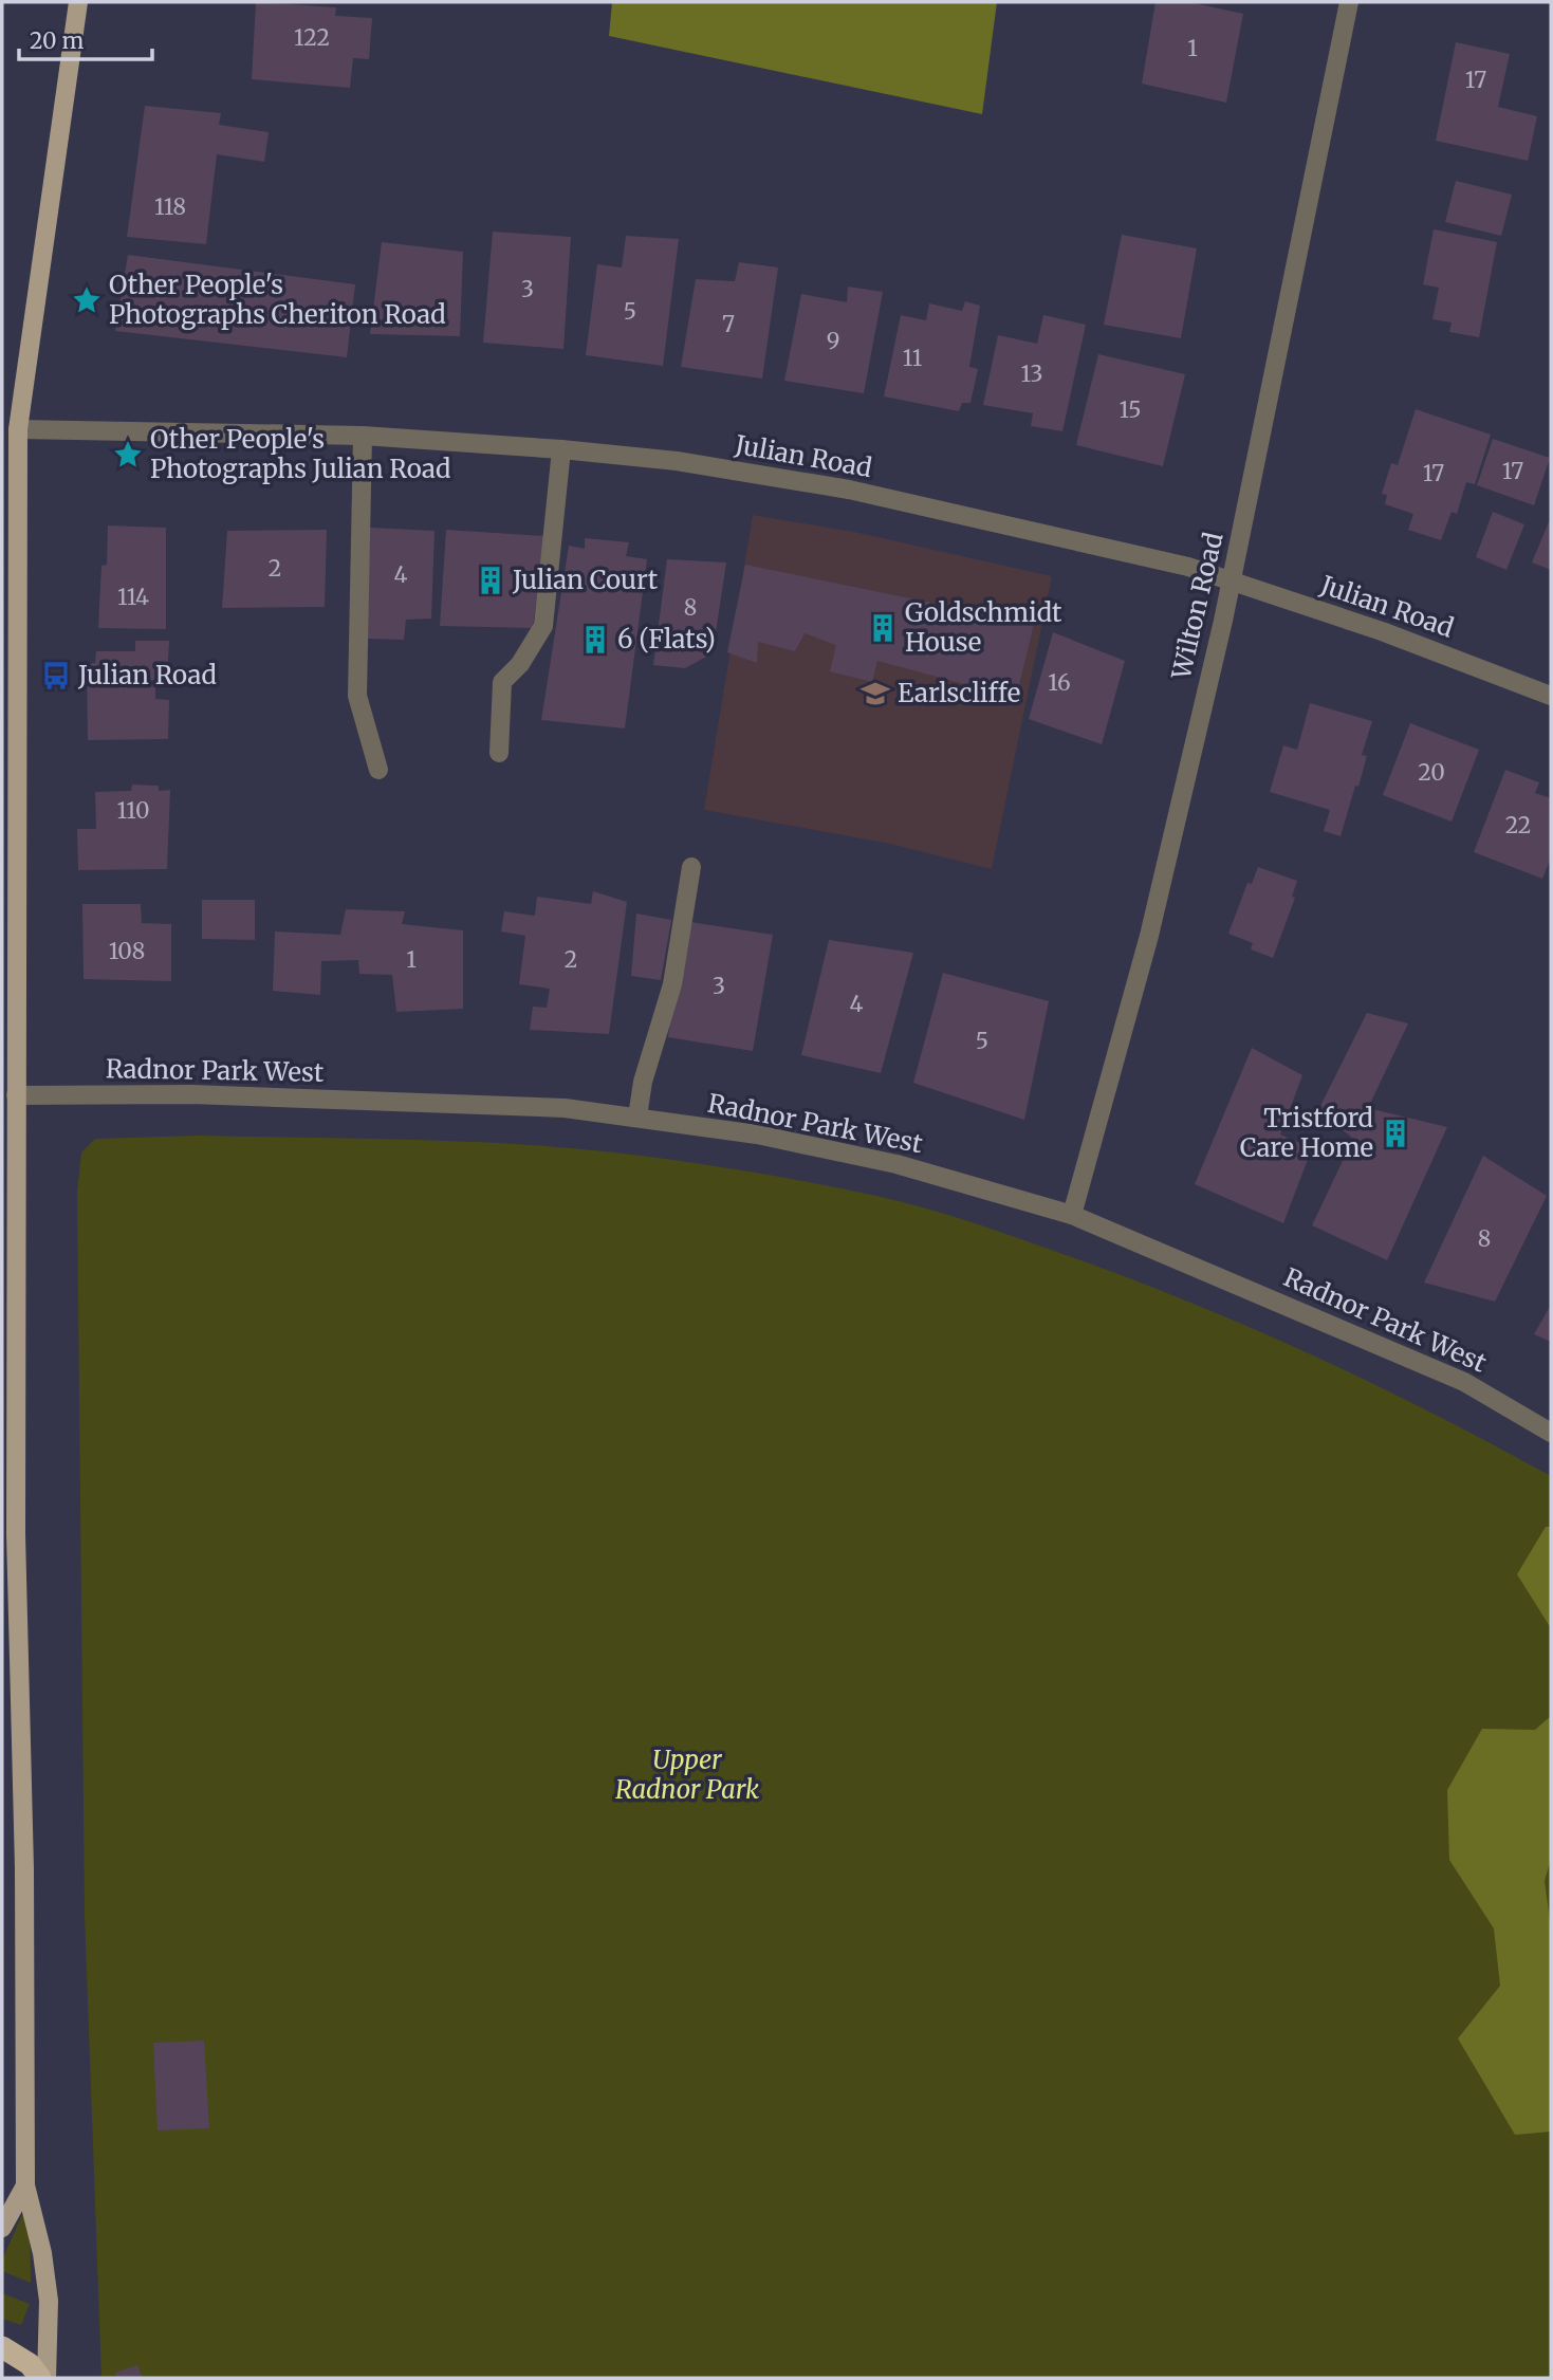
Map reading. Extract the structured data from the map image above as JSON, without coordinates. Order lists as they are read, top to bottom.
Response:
{
  "streets": {
    "street": ["Julian Road", "Wilton Road", "Radnor Park West"]
  },
  "crossings": [
    ["Julian Road", "Wilton Road"],
    ["Wilton Road", "Radnor Park West"]
  ],
  "parks": ["Upper Radnor Park"],
  "places": {
    "place": ["Other People's Photographs Cheriton Road", "Other People's Photographs Julian Road"],
    "building": [
      "Julian Court",
      "Goldschmidt House",
      "6 (Flats)",
      "Tristford Care Home"
    ],
    "bus stop": ["Julian Road"],
    "school or university": ["Earlscliffe"]
  },
  "house_numbers": [
    "122",
    "1",
    "17",
    "118",
    "3",
    "5",
    "7",
    "9",
    "11",
    "13",
    "15",
    "17",
    "17",
    "2",
    "4",
    "114",
    "8",
    "16",
    "20",
    "110",
    "22",
    "108",
    "1",
    "2",
    "3",
    "4",
    "5",
    "8"
  ],
  "scale_bar": "20 m"
}
